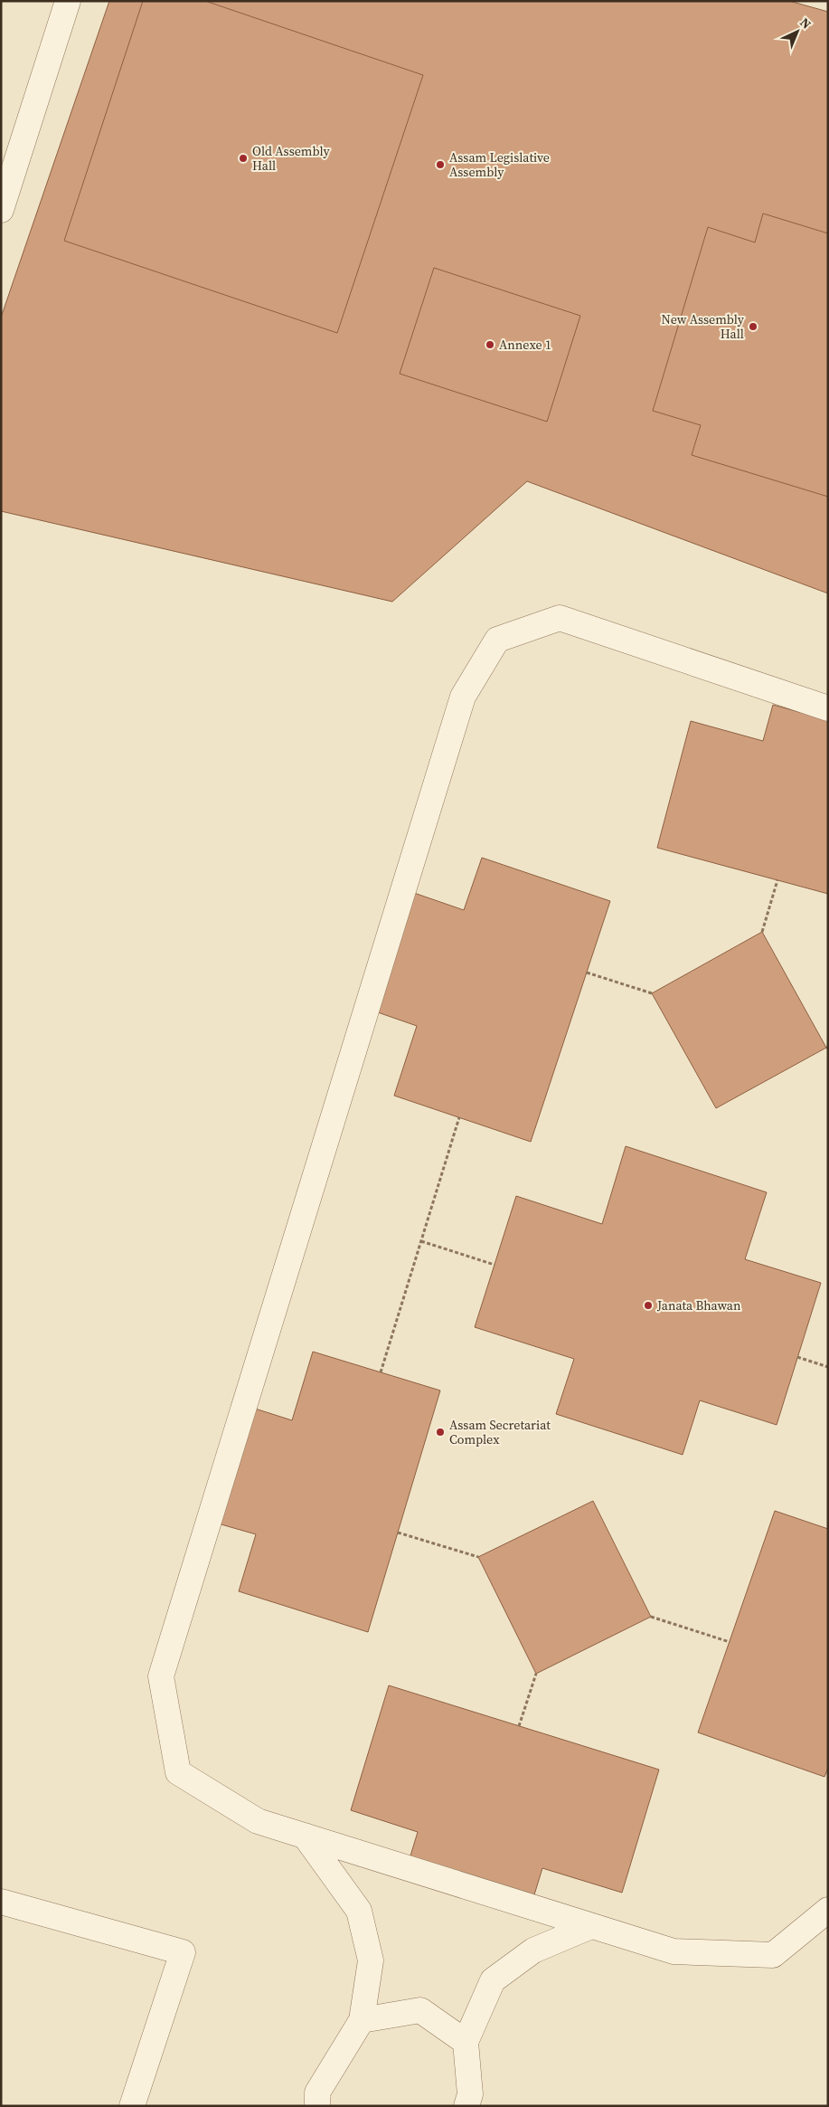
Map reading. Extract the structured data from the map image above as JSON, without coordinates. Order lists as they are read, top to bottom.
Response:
{
  "places": [
    "Old Assembly Hall",
    "Assam Legislative Assembly",
    "New Assembly Hall",
    "Annexe 1",
    "Janata Bhawan",
    "Assam Secretariat Complex"
  ],
  "north": "top right"
}
